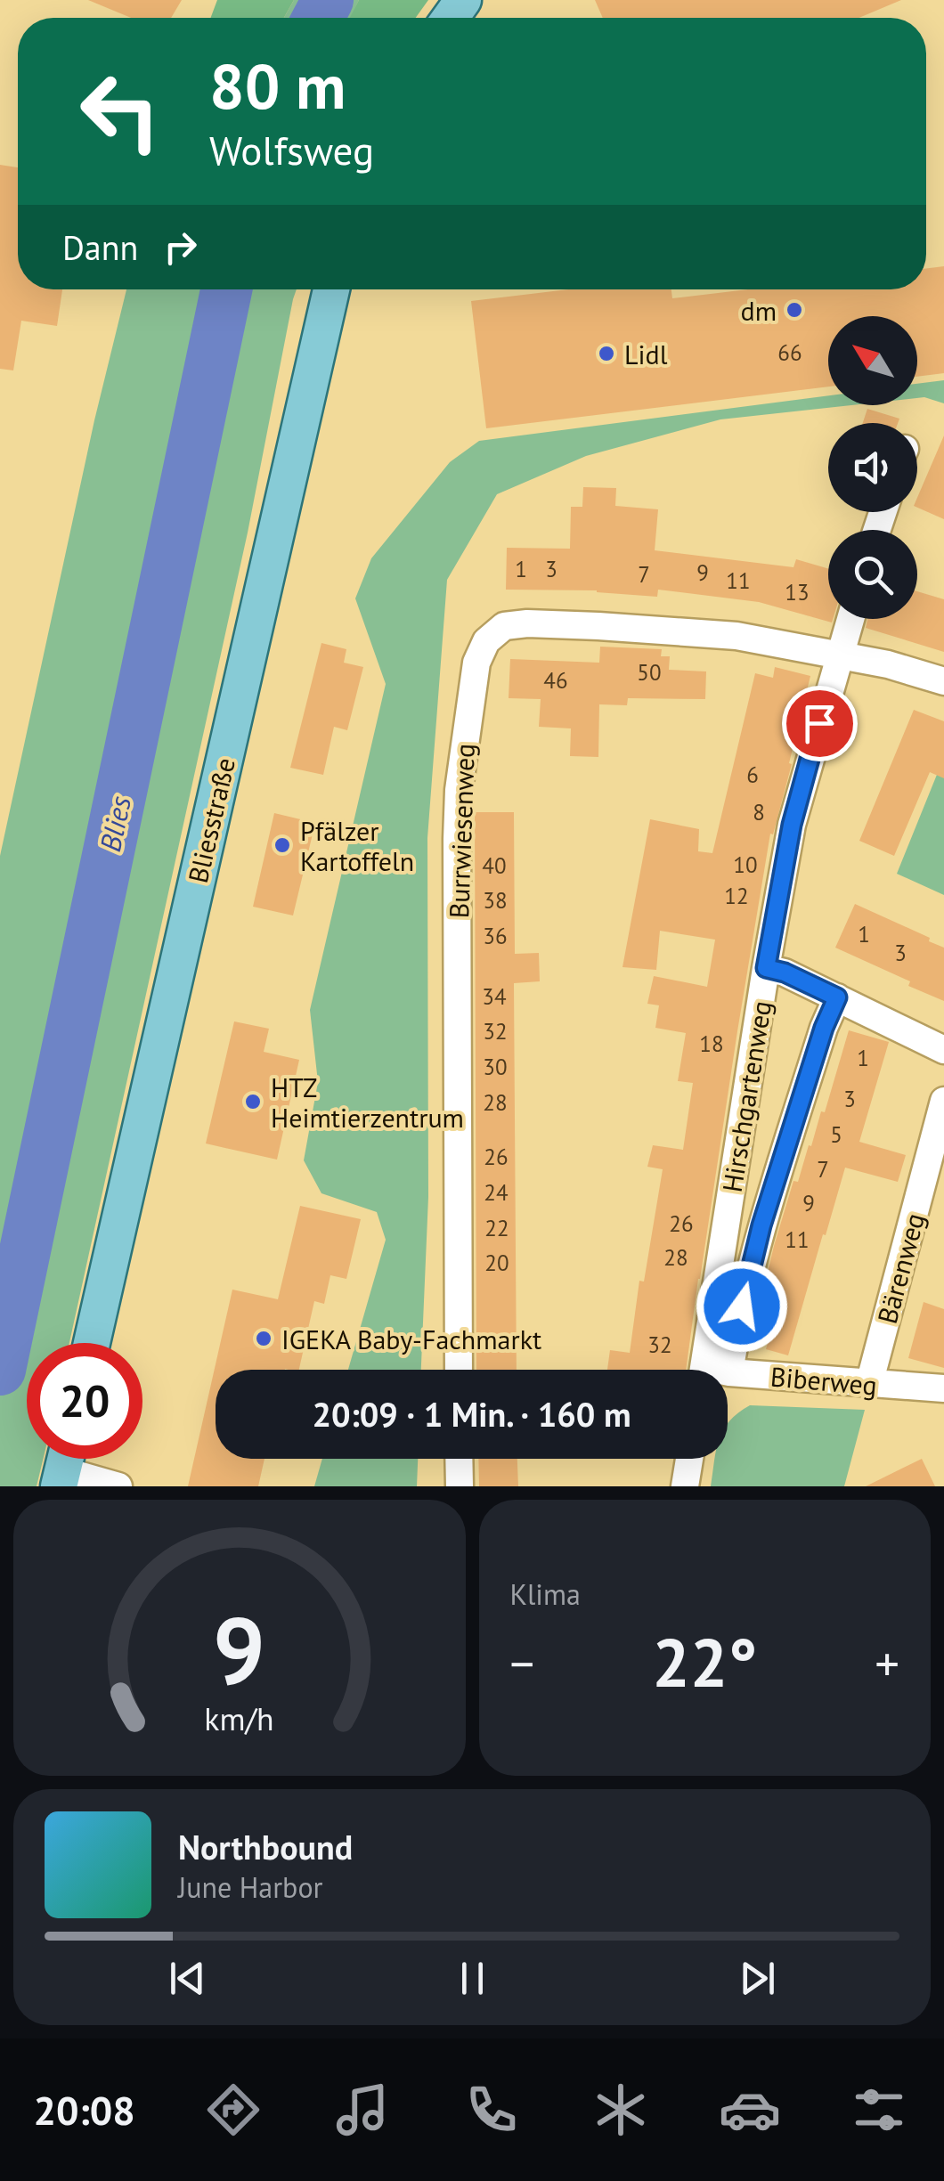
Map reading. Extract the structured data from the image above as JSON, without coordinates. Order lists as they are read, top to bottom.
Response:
{
  "streets": {
    "main road": ["Bliesstraße"],
    "street": [
      "Burrwiesenweg",
      "Hirschgartenweg",
      "Bärenweg",
      "Biberweg"
    ]
  },
  "crossings": [
    ["Burrwiesenweg", "Hirschgartenweg"],
    ["Bärenweg", "Biberweg"]
  ],
  "water": ["Blies"],
  "places": [
    "dm",
    "Lidl",
    "Pfälzer Kartoffeln",
    "HTZ Heimtierzentrum",
    "IGEKA Baby-Fachmarkt"
  ],
  "house_numbers": [
    "66",
    "1",
    "3",
    "9",
    "7",
    "11",
    "13",
    "50",
    "46",
    "6",
    "8",
    "10",
    "40",
    "12",
    "38",
    "1",
    "36",
    "3",
    "34",
    "32",
    "18",
    "1",
    "30",
    "3",
    "28",
    "5",
    "26",
    "7",
    "24",
    "9",
    "26",
    "22",
    "11",
    "28",
    "20",
    "32"
  ],
  "north": "top left",
  "page": {
    "turn": ["80 m", "Wolfsweg"],
    "then": "Dann",
    "limit": "20",
    "trip": "20:09 · 1 Min. · 160 m",
    "tile": "Klima",
    "heat": ["−", "22°", "+"],
    "song": ["Northbound", "June Harbor"],
    "tabs": "20:08",
    "gauge": ["9", "km/h"]
  }
}
